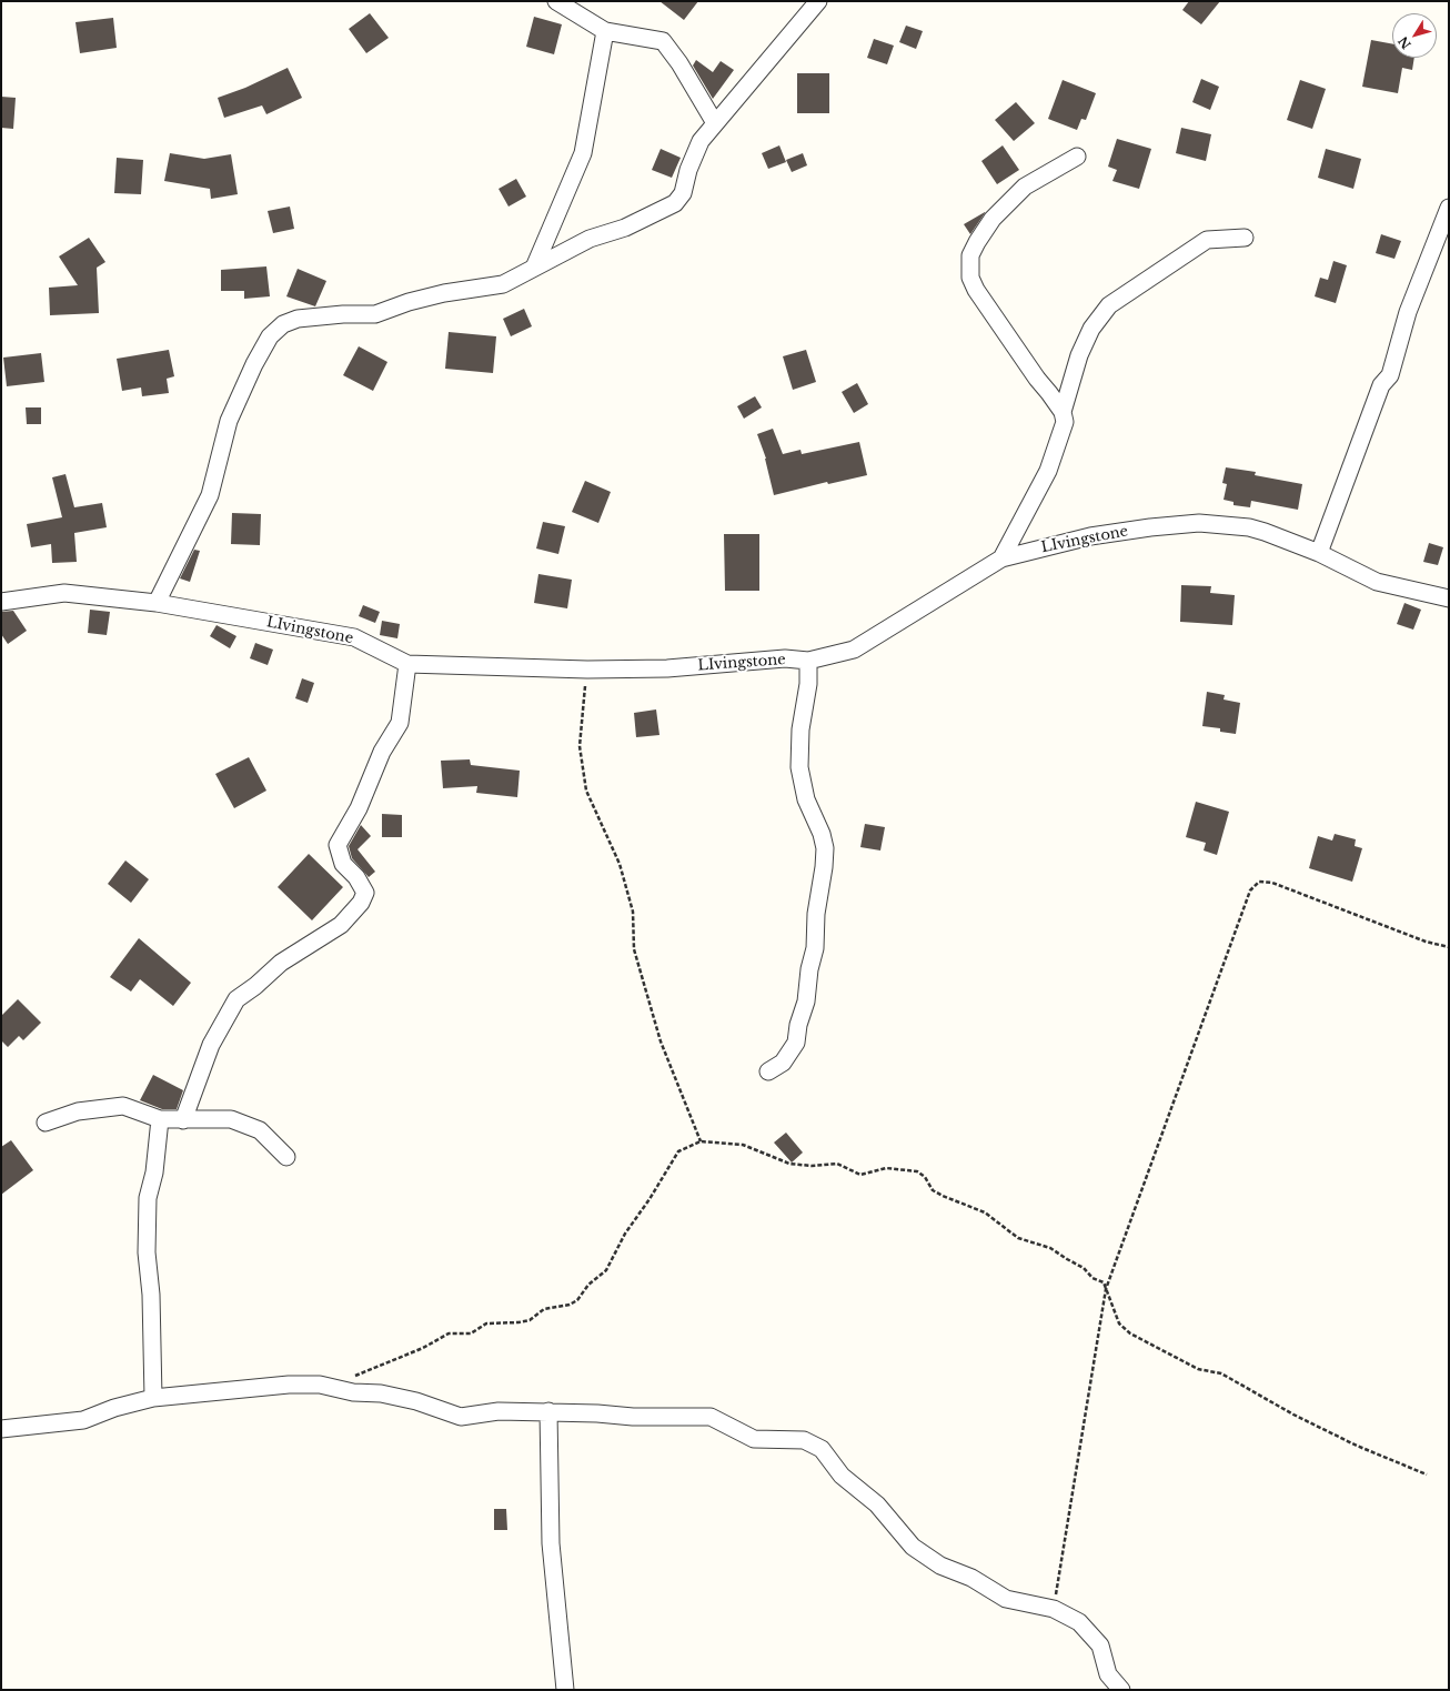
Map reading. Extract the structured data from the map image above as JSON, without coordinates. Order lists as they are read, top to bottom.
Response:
{
  "streets": {
    "street": ["LIvingstone"]
  },
  "north": "bottom left"
}
